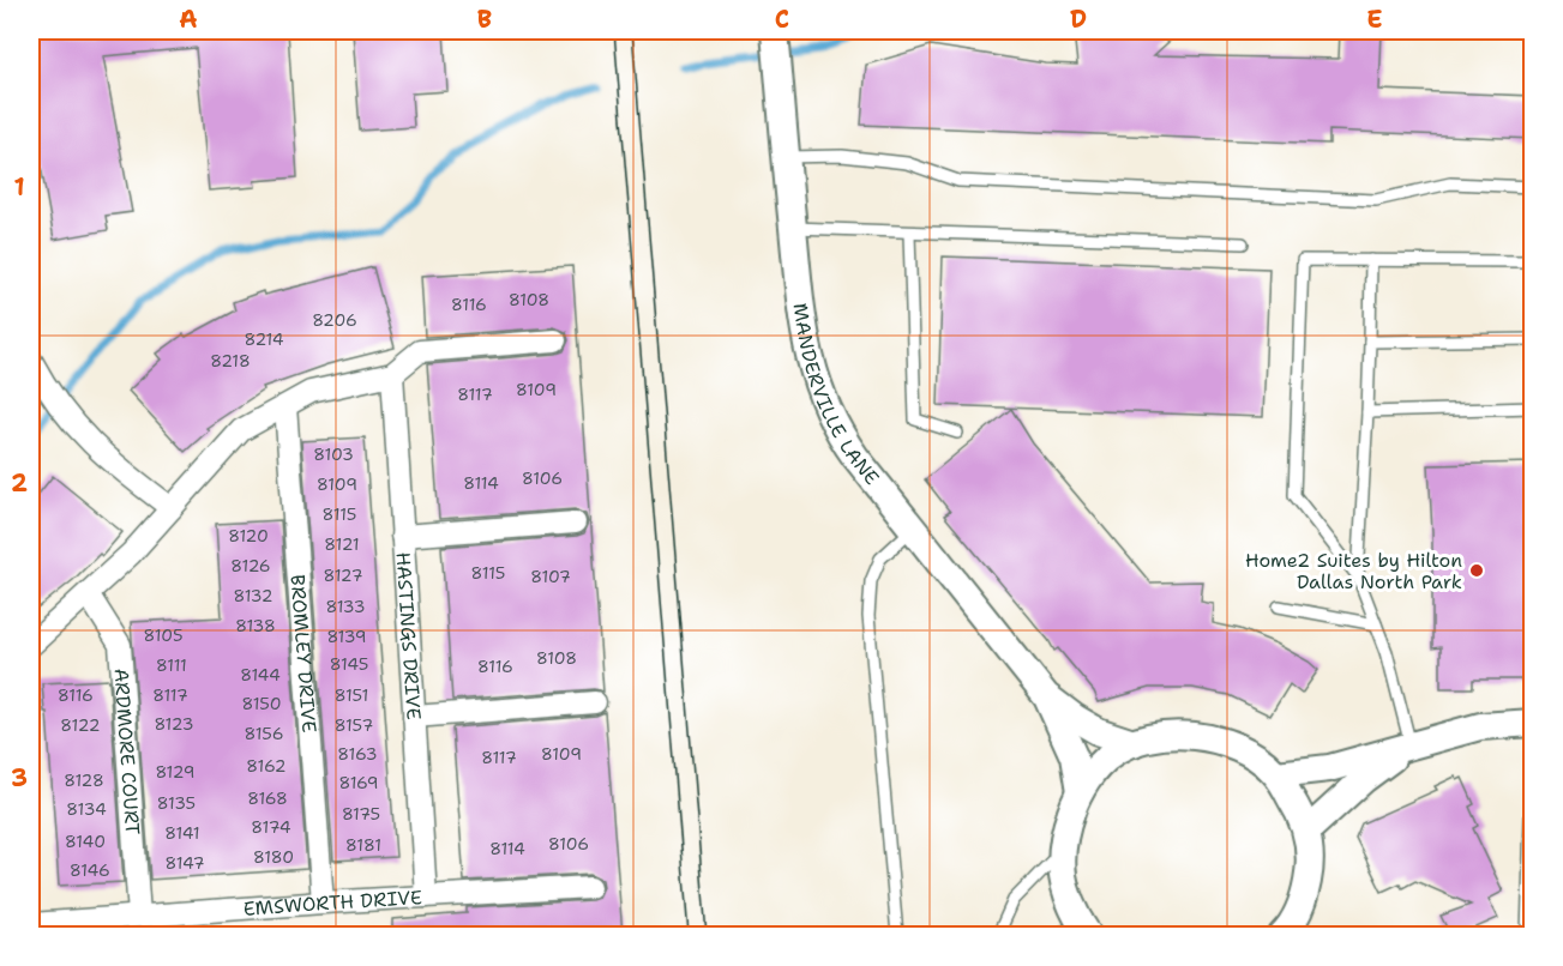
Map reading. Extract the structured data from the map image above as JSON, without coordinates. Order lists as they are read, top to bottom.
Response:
{
  "streets": {
    "street": [
      "MANDERVILLE LANE",
      "HASTINGS DRIVE",
      "BROMLEY DRIVE",
      "ARDMORE COURT",
      "EMSWORTH DRIVE"
    ]
  },
  "crossings": [
    ["HASTINGS DRIVE", "EMSWORTH DRIVE"],
    ["BROMLEY DRIVE", "EMSWORTH DRIVE"],
    ["ARDMORE COURT", "EMSWORTH DRIVE"]
  ],
  "places": ["Home2 Suites by Hilton Dallas North Park"],
  "house_numbers": [
    "8108",
    "8116",
    "8206",
    "8214",
    "8218",
    "8109",
    "8117",
    "8103",
    "8106",
    "8114",
    "8109",
    "8115",
    "8120",
    "8121",
    "8126",
    "8115",
    "8127",
    "8107",
    "8132",
    "8133",
    "8138",
    "8105",
    "8139",
    "8108",
    "8145",
    "8111",
    "8116",
    "8144",
    "8116",
    "8117",
    "8151",
    "8150",
    "8123",
    "8122",
    "8157",
    "8156",
    "8163",
    "8109",
    "8117",
    "8162",
    "8129",
    "8128",
    "8169",
    "8168",
    "8135",
    "8134",
    "8175",
    "8174",
    "8141",
    "8140",
    "8106",
    "8181",
    "8114",
    "8180",
    "8147",
    "8146"
  ],
  "grid": {
    "columns": [
      "A",
      "B",
      "C",
      "D",
      "E"
    ],
    "rows": ["1", "2", "3"]
  }
}
